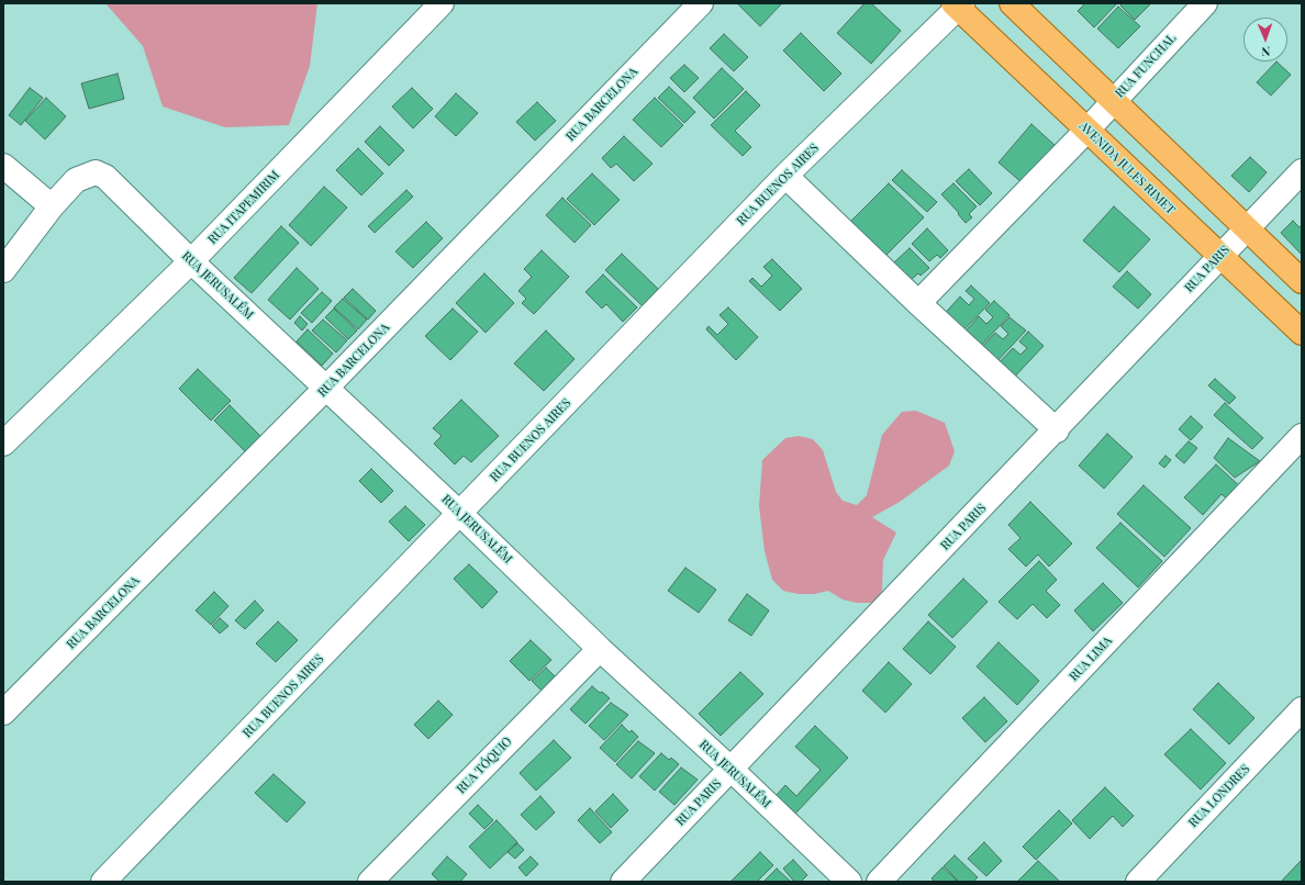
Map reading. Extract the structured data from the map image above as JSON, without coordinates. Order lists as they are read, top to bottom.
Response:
{
  "streets": {
    "main road": ["AVENIDA JULES RIMET"],
    "street": [
      "RUA FUNCHAL",
      "RUA BARCELONA",
      "RUA BUENOS AIRES",
      "RUA ITAPEMIRIM",
      "RUA PARIS",
      "RUA JERUSALÉM",
      "RUA LIMA",
      "RUA TÓQUIO",
      "RUA LONDRES"
    ]
  },
  "crossings": [
    ["RUA FUNCHAL", "AVENIDA JULES RIMET"],
    ["RUA BARCELONA", "RUA JERUSALÉM"],
    ["AVENIDA JULES RIMET", "RUA BUENOS AIRES"],
    ["AVENIDA JULES RIMET", "RUA PARIS"],
    ["RUA BUENOS AIRES", "RUA JERUSALÉM"],
    ["RUA ITAPEMIRIM", "RUA JERUSALÉM"],
    ["RUA PARIS", "RUA JERUSALÉM"],
    ["RUA JERUSALÉM", "RUA TÓQUIO"]
  ],
  "north": "bottom"
}
